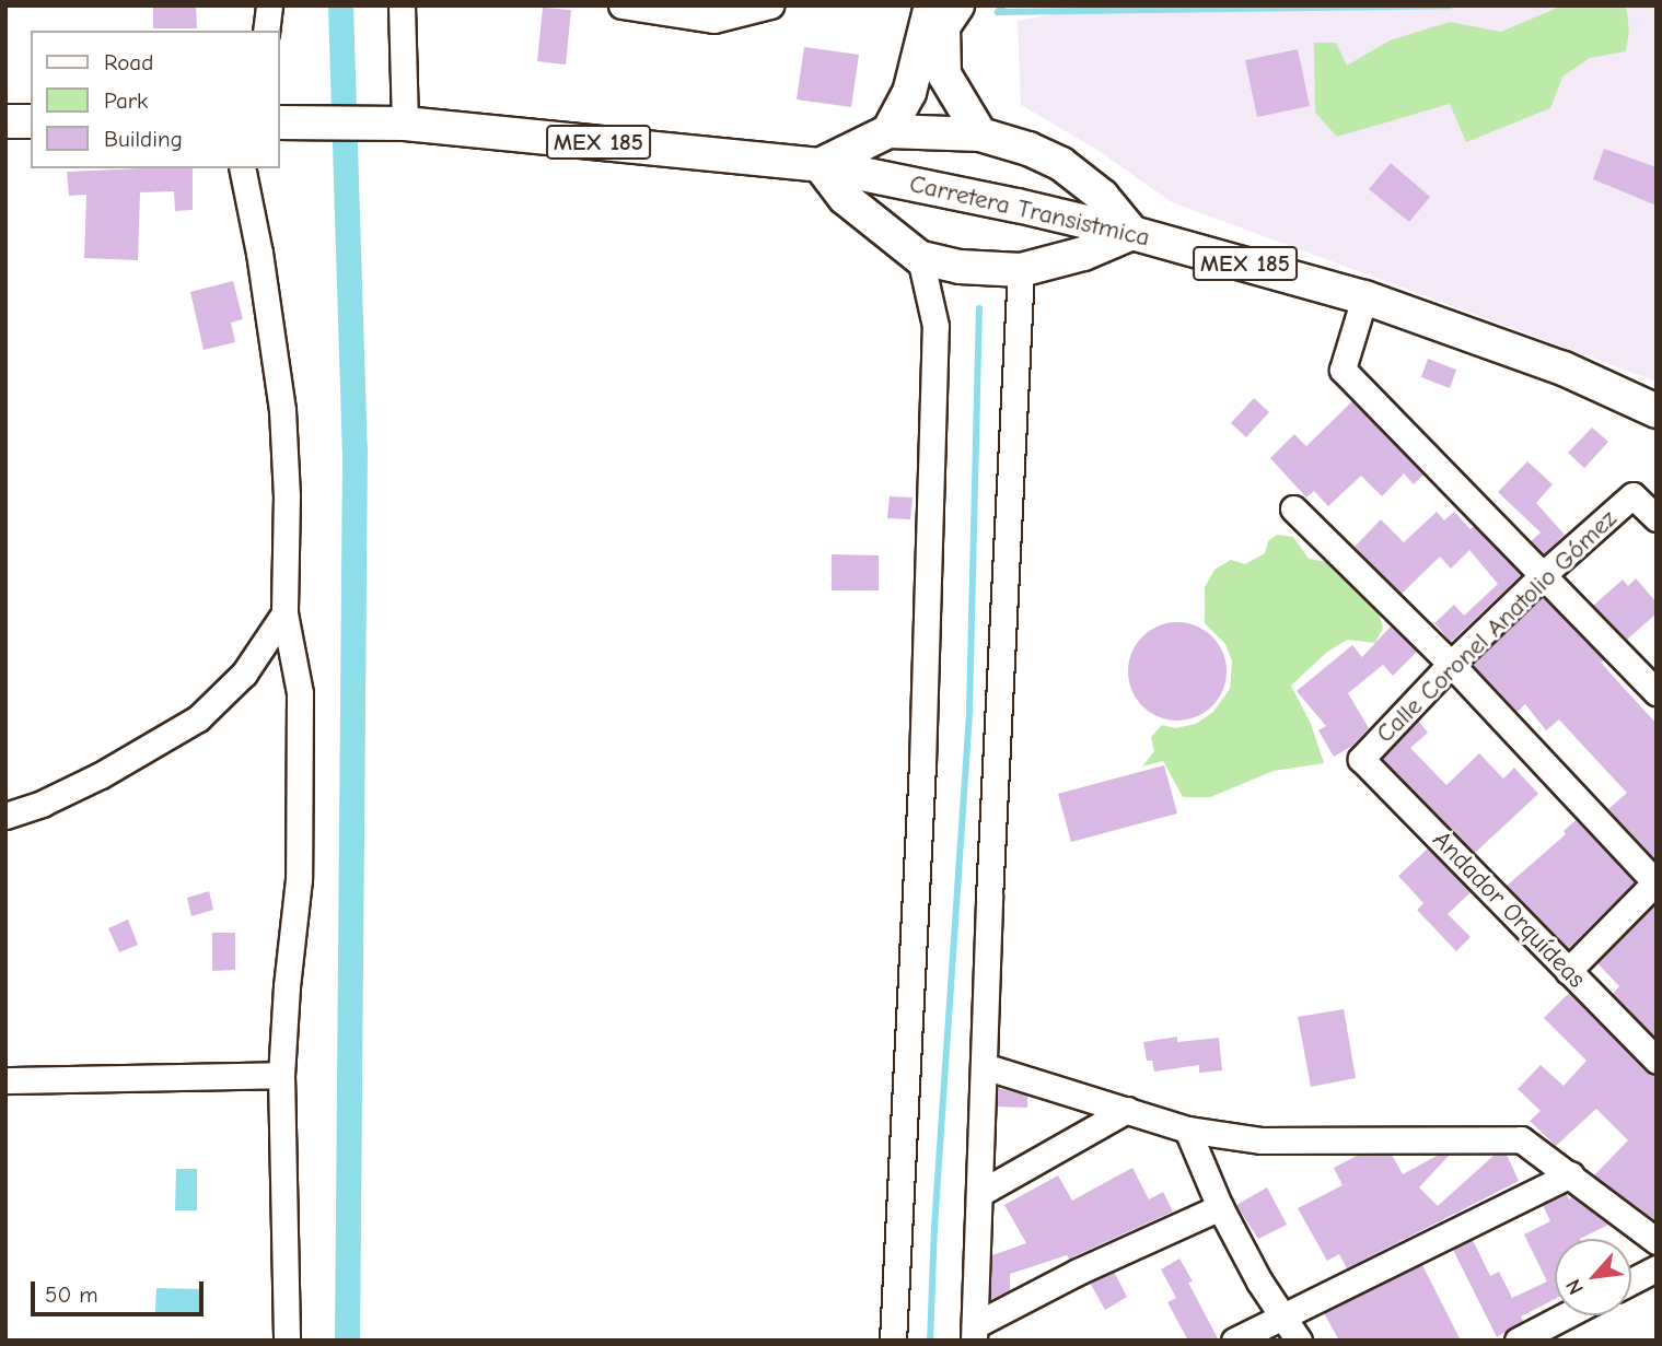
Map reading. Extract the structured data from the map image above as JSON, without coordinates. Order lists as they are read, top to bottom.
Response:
{
  "streets": {
    "main road": ["MEX 185", "Carretera Transistmica"],
    "street": ["Calle Coronel Anatolio Gómez", "Andador Orquídeas"]
  },
  "crossings": [
    ["MEX 185", "Carretera Transistmica"],
    ["Calle Coronel Anatolio Gómez", "Andador Orquídeas"]
  ],
  "legend": ["Road", "Park", "Building"],
  "scale_bar": "50 m",
  "north": "bottom left"
}
